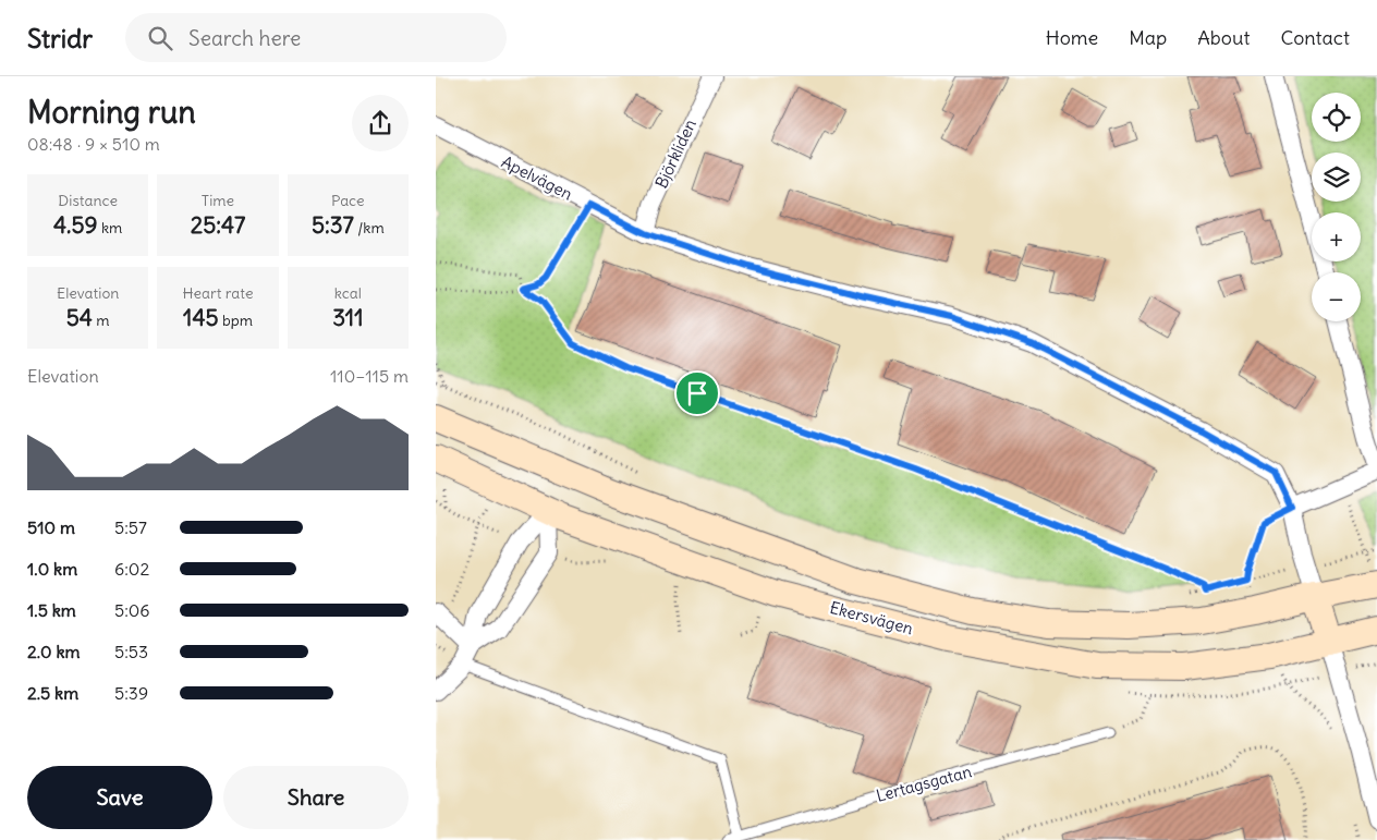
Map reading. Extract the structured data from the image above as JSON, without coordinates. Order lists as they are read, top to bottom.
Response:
{
  "streets": {
    "main road": ["Ekersvägen"],
    "street": ["Björkliden", "Apelvägen"],
    "lane": ["Lertagsgatan"]
  },
  "crossings": [
    ["Björkliden", "Apelvägen"],
    ["Apelvägen", "Ekersvägen"]
  ],
  "page": {
    "header": "Stridr",
    "search": "Search here",
    "nav": [
      "Home",
      "Map",
      "About",
      "Contact"
    ],
    "heading": ["Morning run", "08:48 · 9 × 510 m"],
    "map_buttons": ["+", "−"],
    "stats": [
      ["Distance", "4.59 km"],
      ["Time", "25:47"],
      ["Pace", "5:37 /km"],
      ["Elevation", "54 m"],
      ["Heart rate", "145 bpm"],
      ["kcal", "311"]
    ],
    "chart": ["Elevation", "110–115 m"],
    "list": [
      {
        "name": "510 m",
        "note": "5:57"
      },
      {
        "name": "1.0 km",
        "note": "6:02"
      },
      {
        "name": "1.5 km",
        "note": "5:06"
      },
      {
        "name": "2.0 km",
        "note": "5:53"
      },
      {
        "name": "2.5 km",
        "note": "5:39"
      }
    ],
    "buttons": ["Save", "Share"]
  }
}
